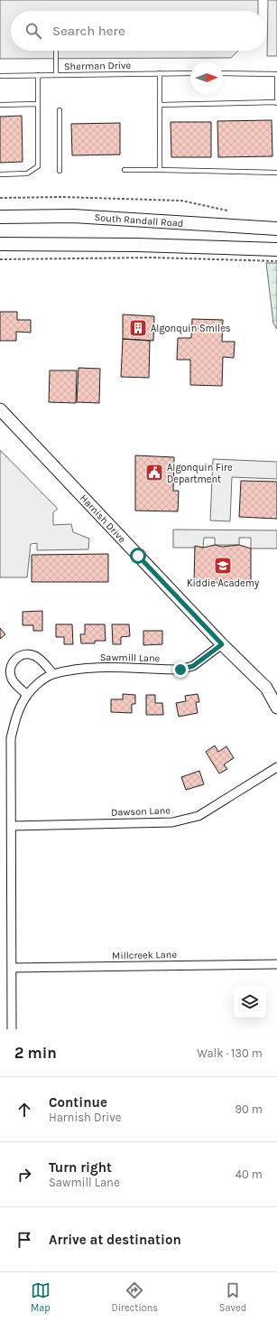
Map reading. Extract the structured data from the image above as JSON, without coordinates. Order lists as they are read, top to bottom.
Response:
{
  "streets": {
    "main road": ["South Randall Road"],
    "street": [
      "Harnish Drive",
      "Sawmill Lane",
      "Dawson Lane",
      "Millcreek Lane"
    ],
    "lane": ["Sherman Drive"]
  },
  "crossings": [
    ["Harnish Drive", "Sawmill Lane"],
    ["Sawmill Lane", "Dawson Lane"],
    ["Sawmill Lane", "Millcreek Lane"]
  ],
  "places": {
    "building": ["Algonquin Smiles"],
    "public building": ["Algonquin Fire Department"],
    "school or university": ["Kiddie Academy"]
  },
  "north": "right",
  "page": {
    "search": "Search here",
    "heading": ["2 min", "Walk · 130 m"],
    "list": [
      ["Continue", "Harnish Drive", "90 m"],
      ["Turn right", "Sawmill Lane", "40 m"],
      "Arrive at destination"
    ],
    "nav": ["Map", "Directions", "Saved"]
  }
}
